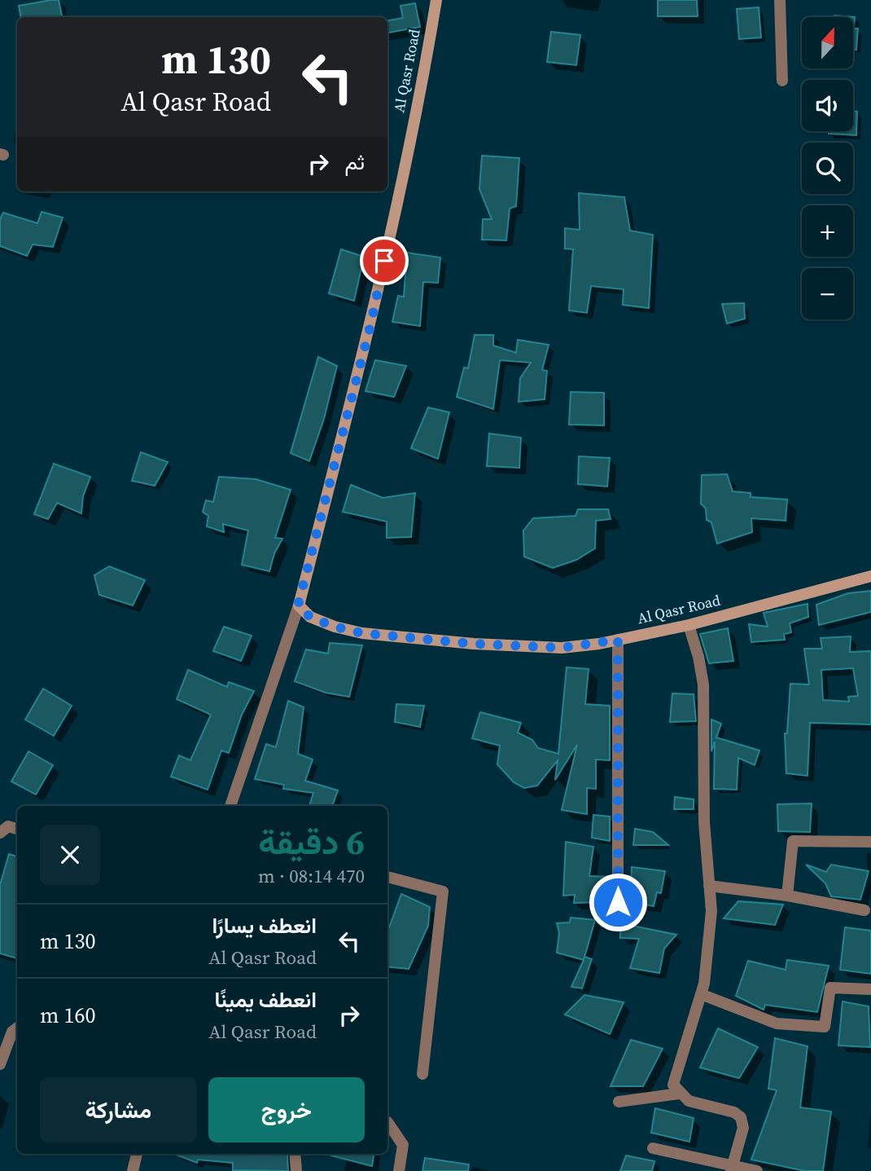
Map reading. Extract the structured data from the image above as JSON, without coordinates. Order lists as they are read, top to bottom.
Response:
{
  "streets": {
    "street": ["Al Qasr Road"]
  },
  "north": "top",
  "page": {
    "map_buttons": ["+", "−"],
    "turn": ["130 m", "Al Qasr Road"],
    "then": "ثم",
    "heading": ["6 دقيقة", "470 m · 08:14"],
    "list": [
      {
        "name": "انعطف يسارًا",
        "note": "Al Qasr Road",
        "value": "130 m"
      },
      {
        "name": "انعطف يمينًا",
        "note": "Al Qasr Road",
        "value": "160 m"
      }
    ],
    "buttons": ["خروج", "مشاركة"]
  }
}
